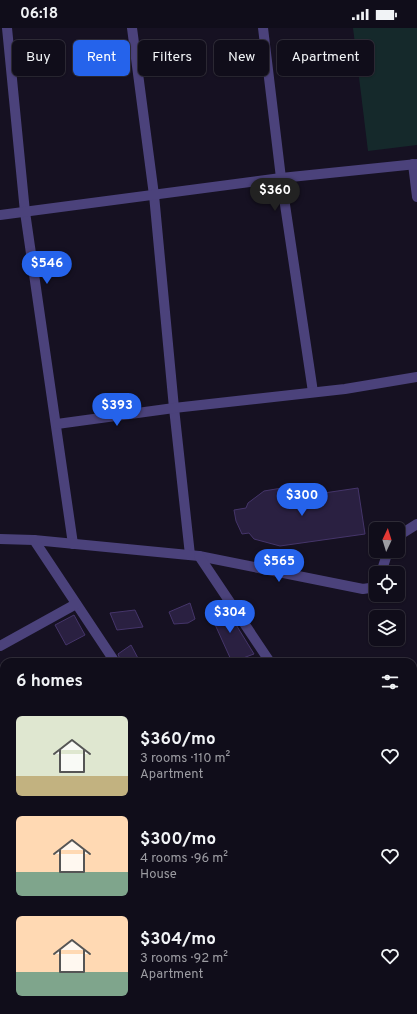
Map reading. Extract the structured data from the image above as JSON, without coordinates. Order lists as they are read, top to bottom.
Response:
{
  "north": "top",
  "page": {
    "status": "06:18",
    "chip": [
      "Buy",
      "Rent",
      "Filters",
      "New",
      "Apartment"
    ],
    "price": [
      "$360",
      "$546",
      "$393",
      "$300",
      "$565",
      "$304"
    ],
    "heading": "6 homes",
    "list": [
      {
        "name": "$360/mo",
        "note": "3 rooms · 110 m² · Apartment"
      },
      {
        "name": "$300/mo",
        "note": "4 rooms · 96 m² · House"
      },
      {
        "name": "$304/mo",
        "note": "3 rooms · 92 m² · Apartment"
      }
    ]
  }
}
